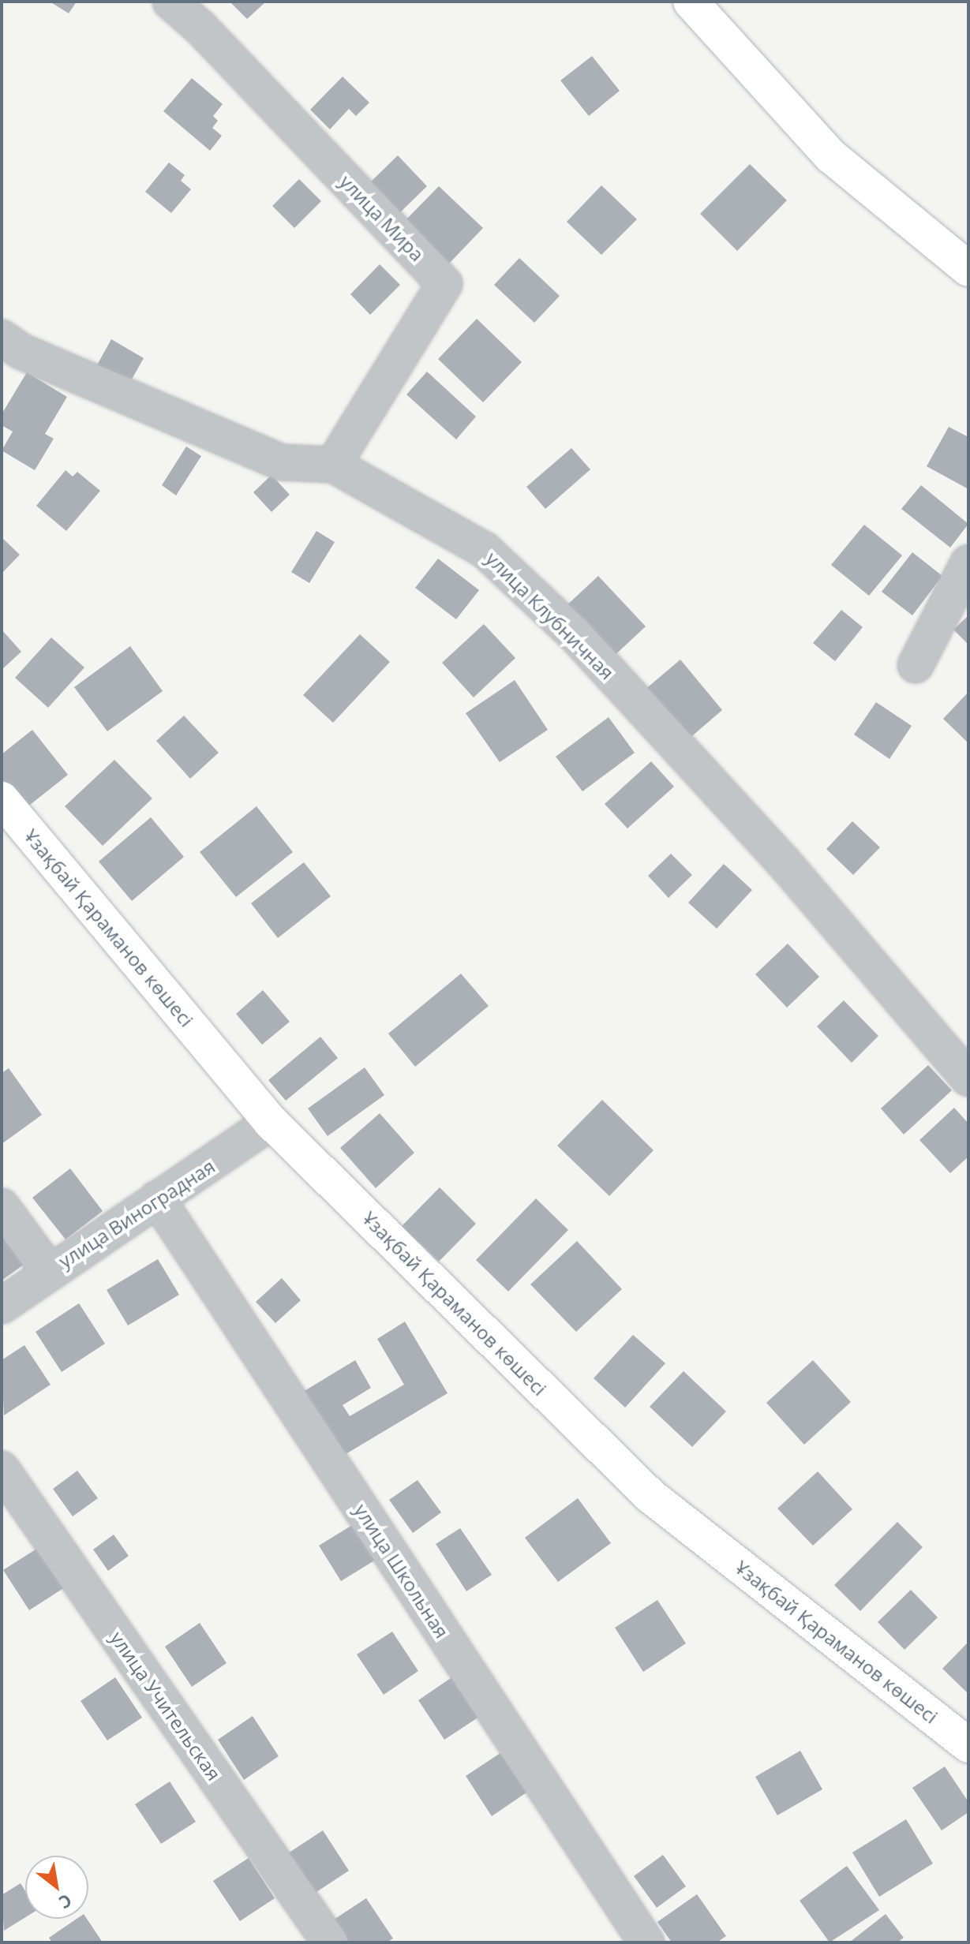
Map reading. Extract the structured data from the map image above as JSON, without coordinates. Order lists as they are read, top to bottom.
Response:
{
  "streets": {
    "street": [
      "улица Мира",
      "улица Клубничная",
      "Ұзақбай Қараманов көшесі",
      "улица Виноградная",
      "улица Школьная",
      "улица Учительская"
    ]
  },
  "crossings": [
    ["улица Мира", "улица Клубничная"],
    ["Ұзақбай Қараманов көшесі", "улица Виноградная"],
    ["улица Виноградная", "улица Школьная"]
  ],
  "north": "bottom right"
}
